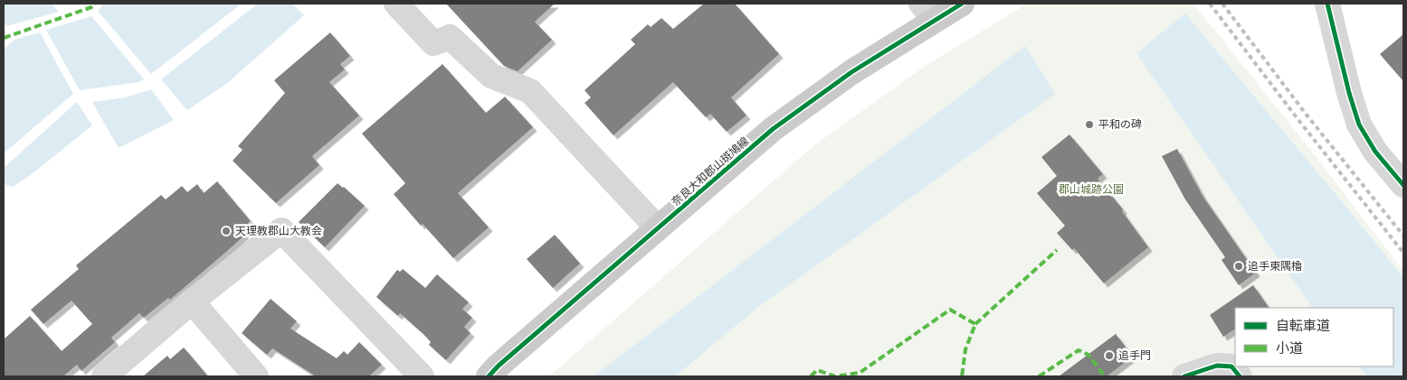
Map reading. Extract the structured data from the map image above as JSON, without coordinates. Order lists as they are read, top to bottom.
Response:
{
  "streets": {
    "main road": ["奈良大和郡山斑鳩線"]
  },
  "parks": ["郡山城跡公園"],
  "places": [
    "平和の碑",
    "天理教郡山大教会",
    "追手東隅櫓",
    "追手門"
  ],
  "legend": ["自転車道", "小道"]
}
